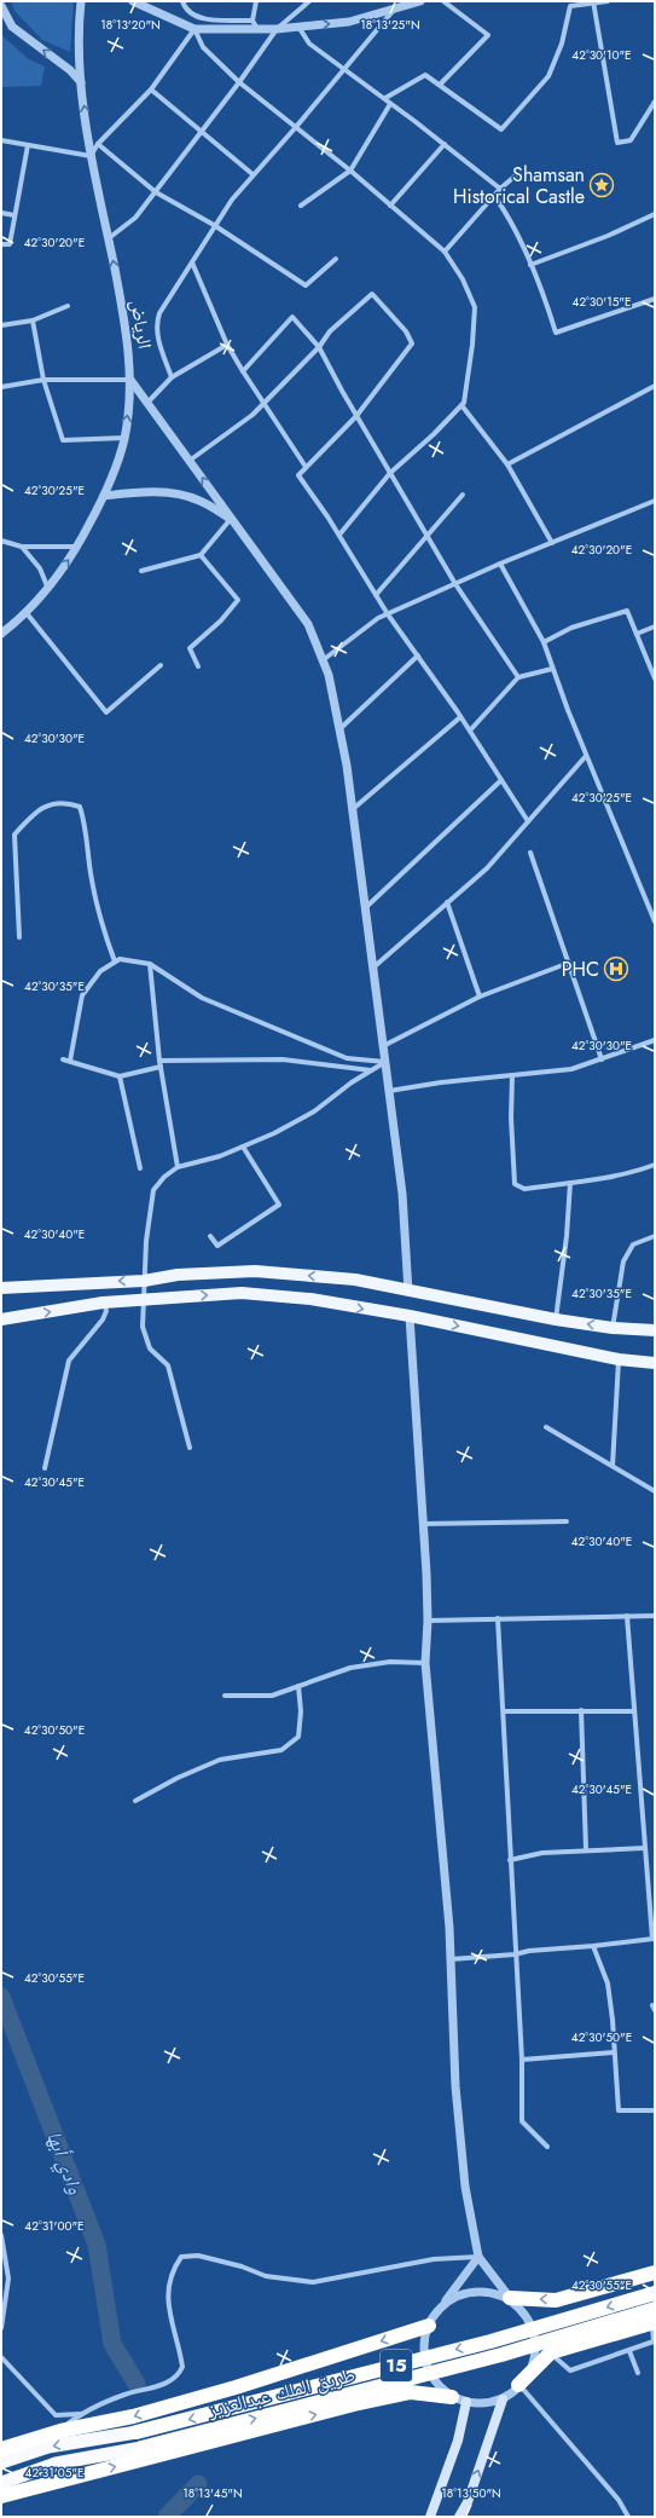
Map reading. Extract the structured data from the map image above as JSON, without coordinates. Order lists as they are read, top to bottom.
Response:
{
  "streets": {
    "highway": ["15", "طريق الملك عبدالعزيز"],
    "street": ["الرياض"]
  },
  "water": ["وادي أبها"],
  "places": {
    "place": ["Shamsan Historical Castle"],
    "hospital": ["PHC"]
  },
  "coordinates": [
    "18°13'20\"N",
    "18°13'25\"N",
    "42°30'10\"E",
    "42°30'20\"E",
    "42°30'15\"E",
    "42°30'25\"E",
    "42°30'30\"E",
    "42°30'35\"E",
    "42°30'40\"E",
    "42°30'45\"E",
    "42°30'50\"E",
    "42°30'55\"E",
    "42°31'00\"E",
    "42°31'05\"E",
    "18°13'45\"N",
    "18°13'50\"N"
  ]
}
